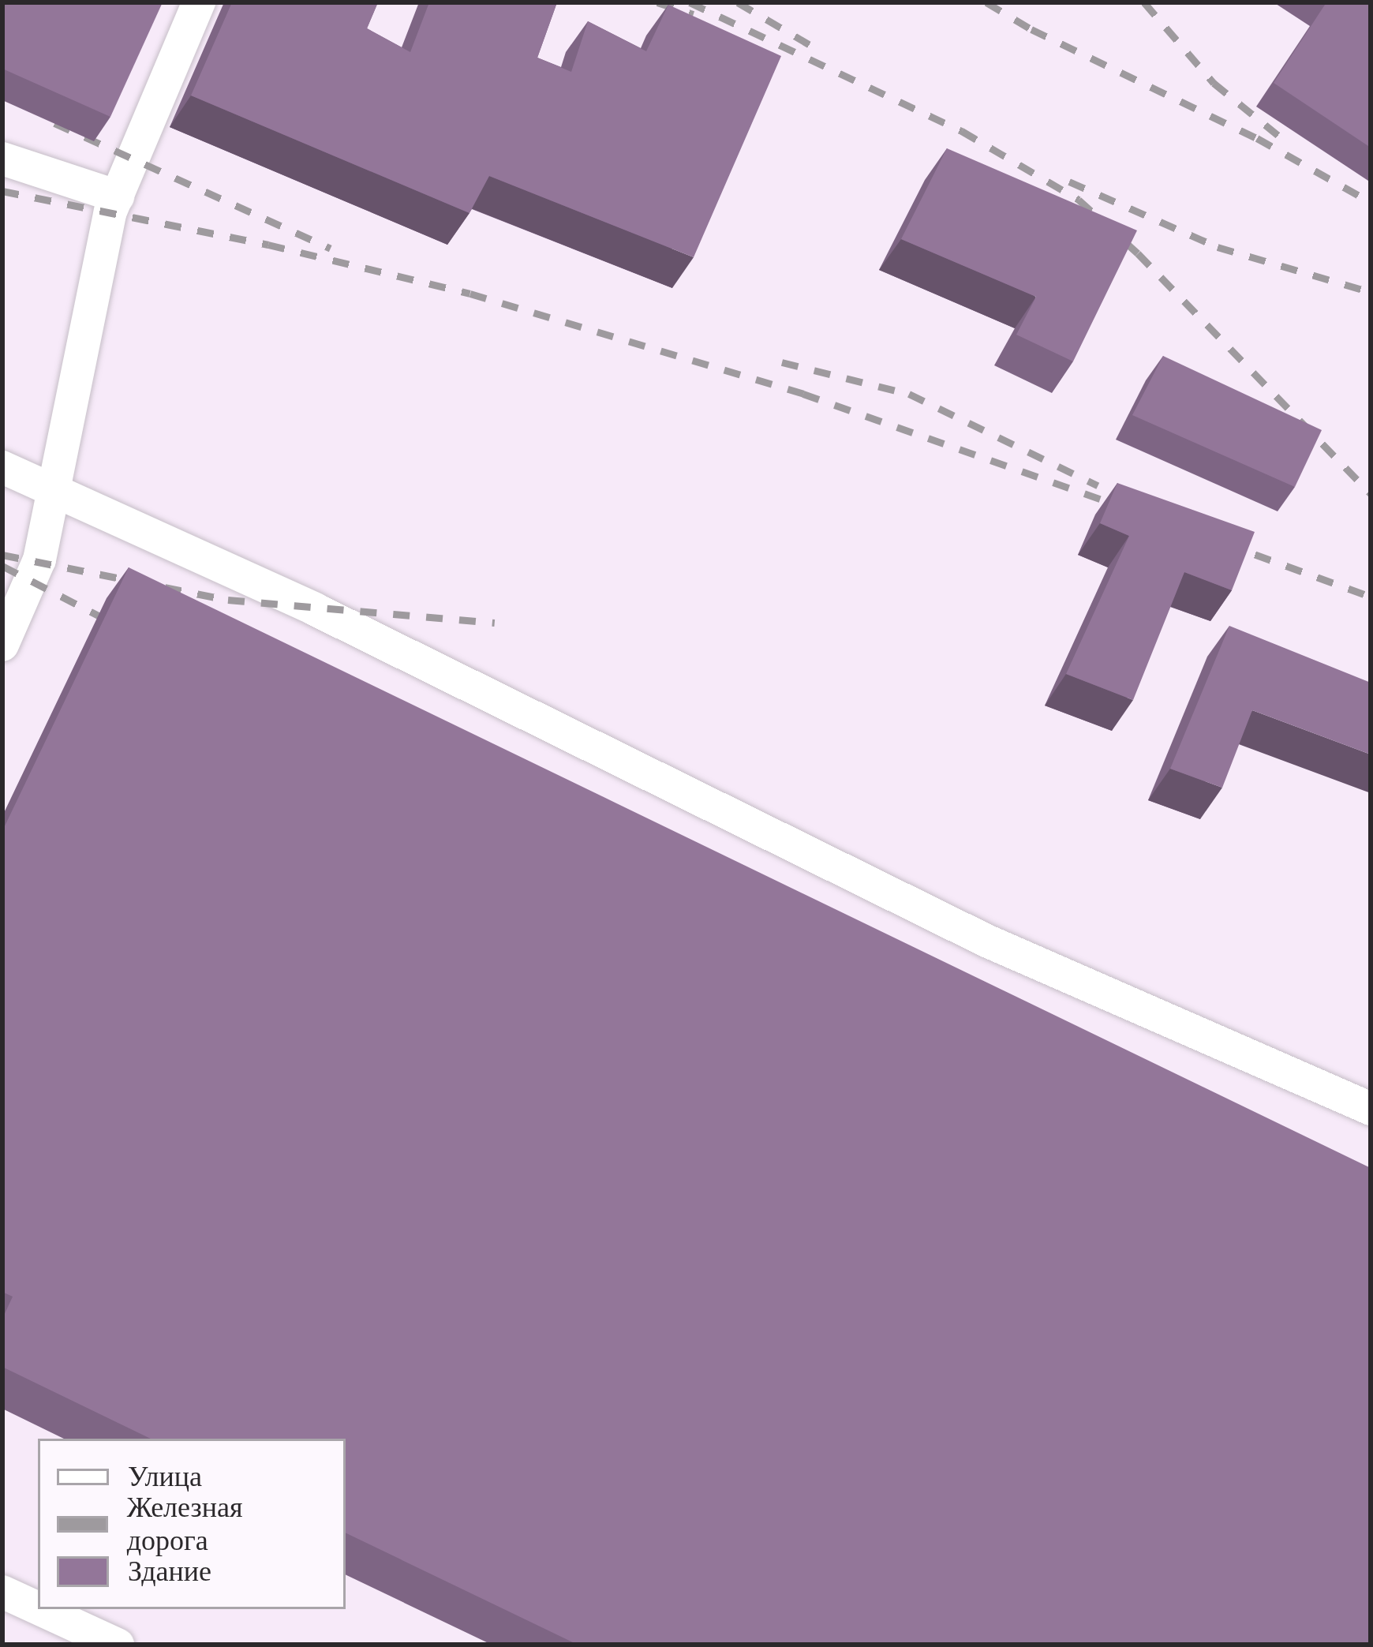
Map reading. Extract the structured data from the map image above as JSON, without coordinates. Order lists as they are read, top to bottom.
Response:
{
  "legend": ["Улица", "Железная дорога", "Здание"]
}
